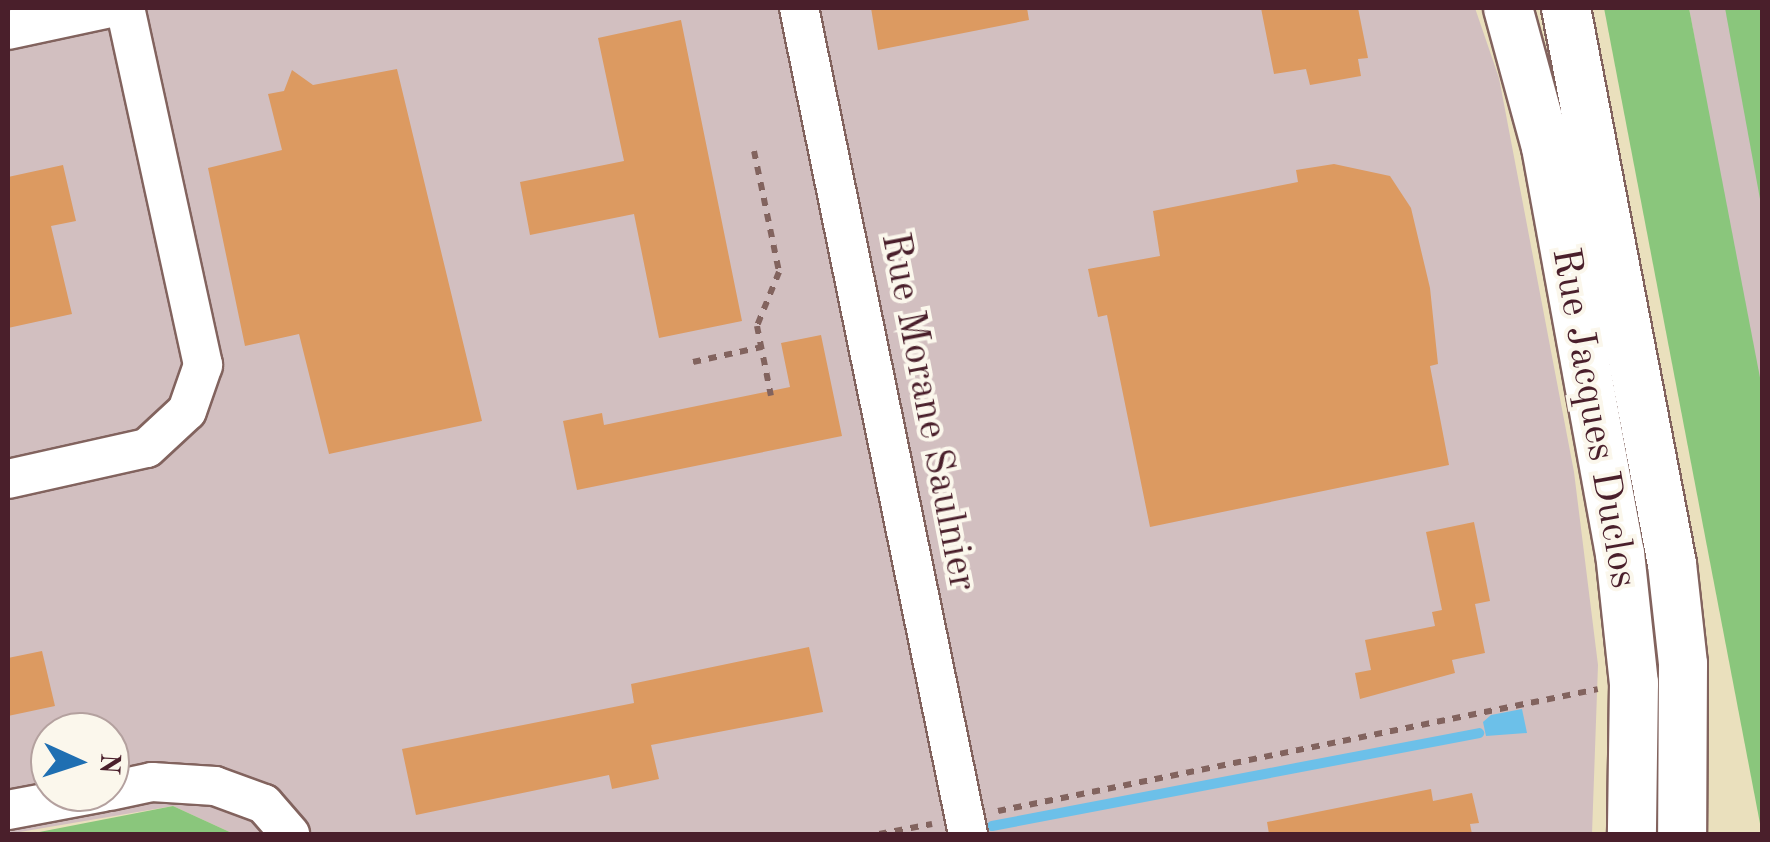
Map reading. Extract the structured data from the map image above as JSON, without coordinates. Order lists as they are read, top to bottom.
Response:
{
  "streets": {
    "main road": ["Rue Jacques Duclos"],
    "street": ["Rue Morane Saulnier"]
  },
  "north": "right"
}
